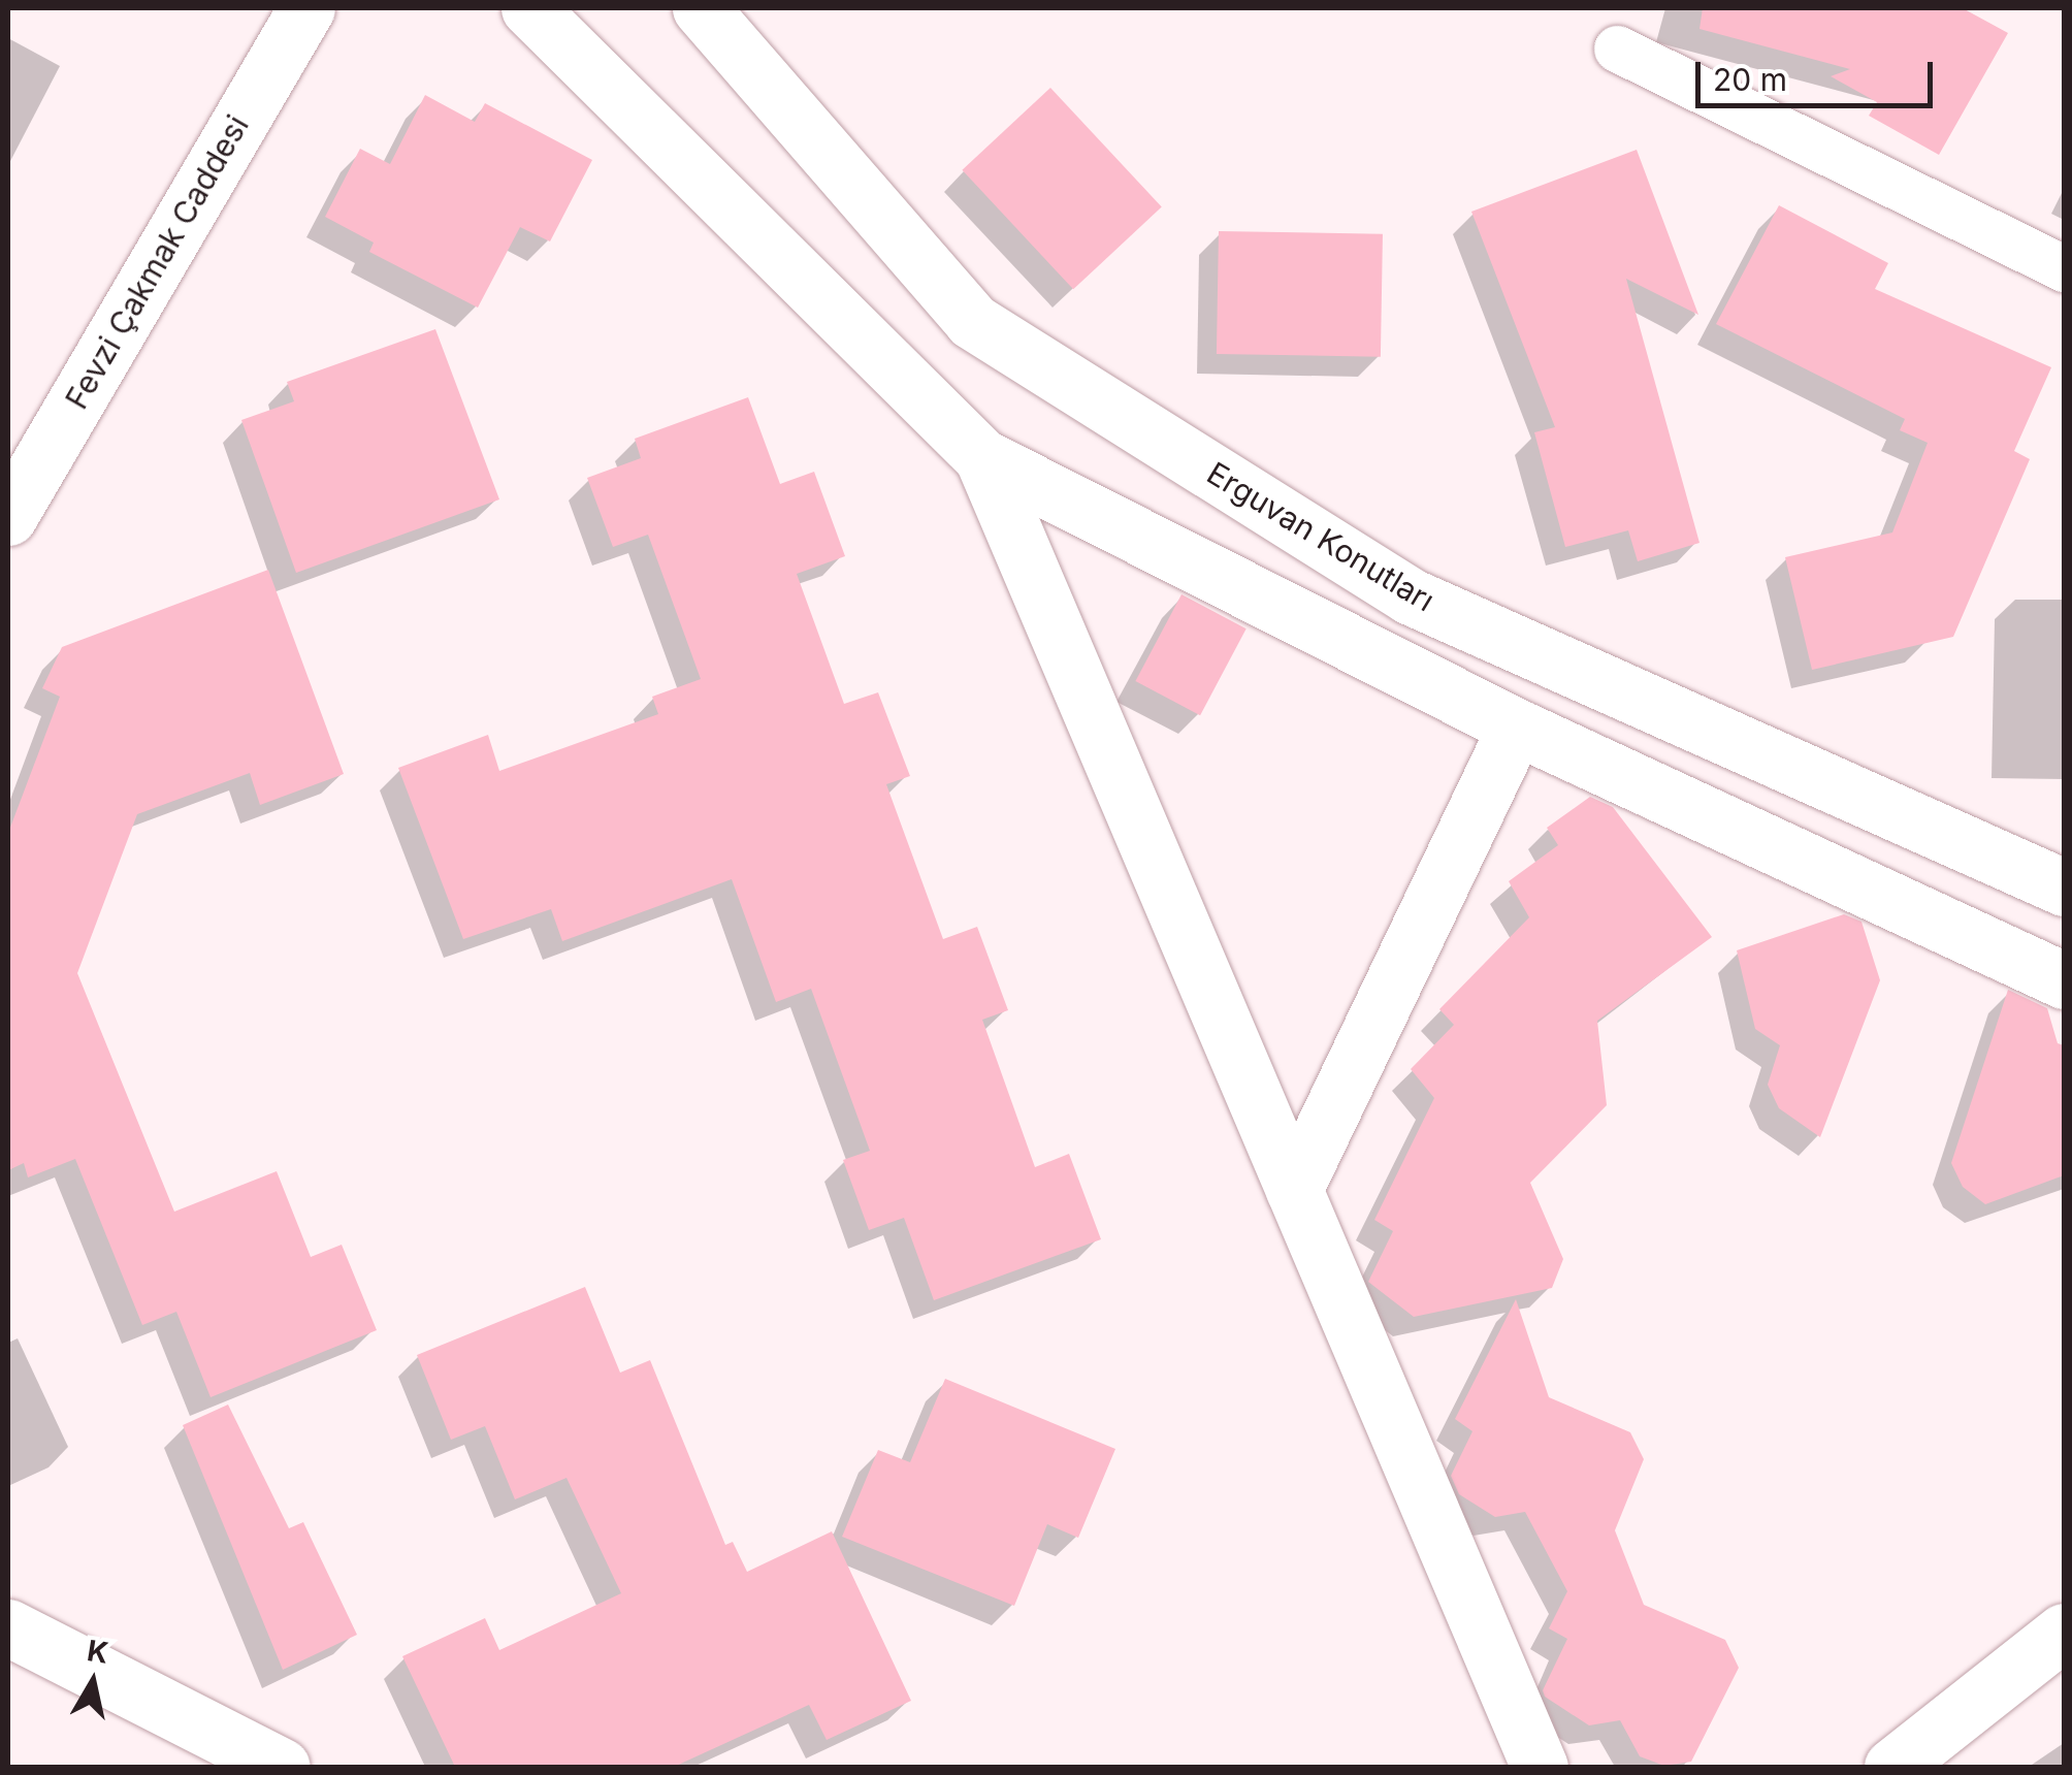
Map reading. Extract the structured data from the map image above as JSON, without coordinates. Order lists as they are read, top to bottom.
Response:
{
  "streets": {
    "street": ["Fevzi Çakmak Caddesi", "Erguvan Konutları"]
  },
  "scale_bar": "20 m",
  "north": "top"
}
